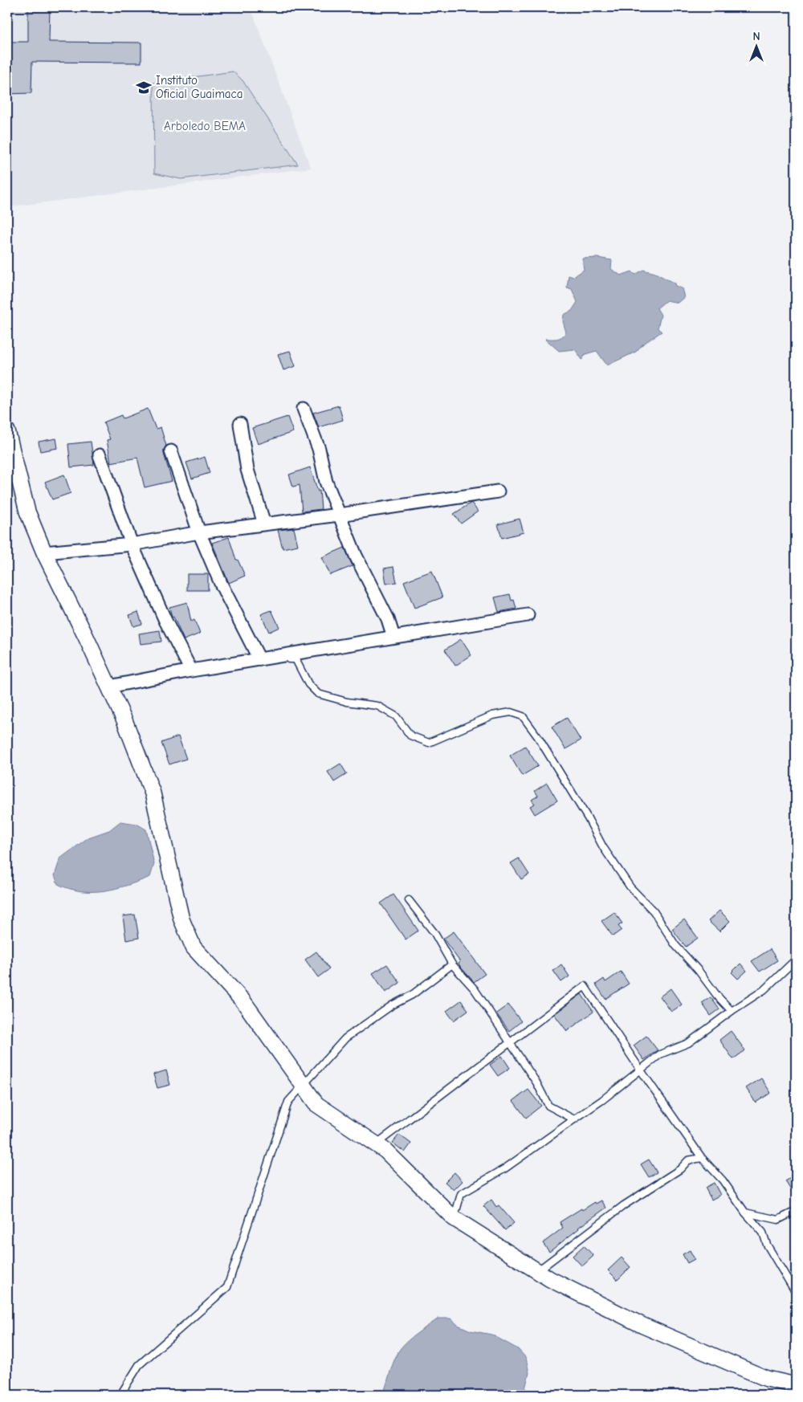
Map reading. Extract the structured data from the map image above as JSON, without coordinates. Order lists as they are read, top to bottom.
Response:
{
  "parks": ["Arboledo BEMA"],
  "places": {
    "school or university": ["Instituto Oficial Guaimaca"]
  },
  "north": "top"
}
